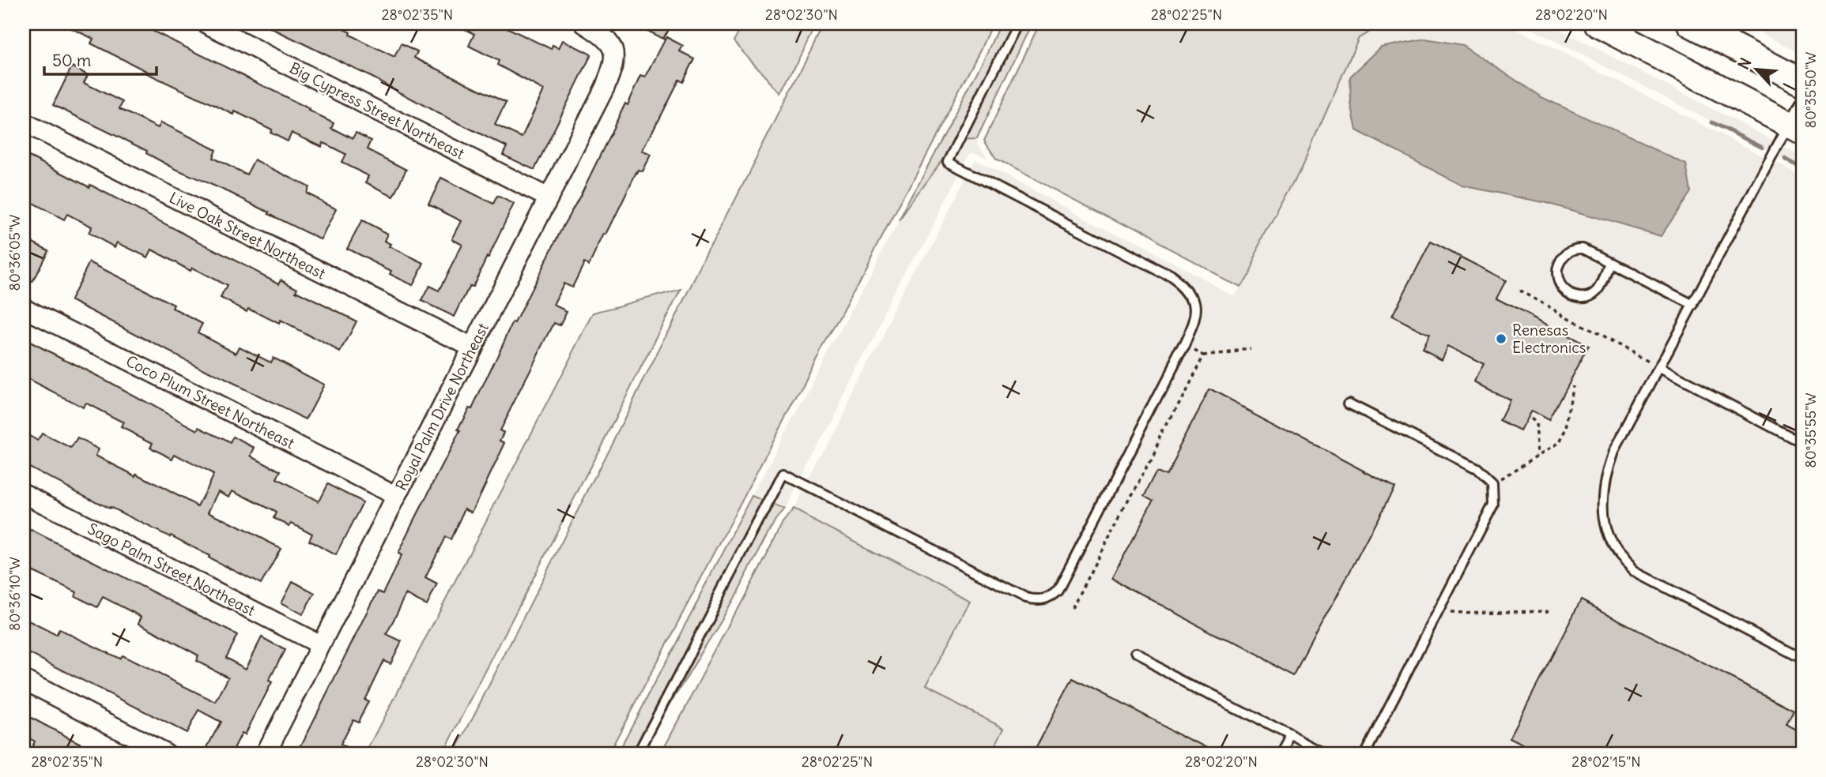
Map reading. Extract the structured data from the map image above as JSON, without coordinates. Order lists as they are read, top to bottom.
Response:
{
  "streets": {
    "street": [
      "Big Cypress Street Northeast",
      "Live Oak Street Northeast",
      "Coco Plum Street Northeast",
      "Royal Palm Drive Northeast",
      "Sago Palm Street Northeast"
    ]
  },
  "crossings": [
    ["Big Cypress Street Northeast", "Royal Palm Drive Northeast"],
    ["Live Oak Street Northeast", "Royal Palm Drive Northeast"],
    ["Coco Plum Street Northeast", "Royal Palm Drive Northeast"],
    ["Royal Palm Drive Northeast", "Sago Palm Street Northeast"]
  ],
  "places": ["Renesas Electronics"],
  "scale_bar": "50 m",
  "north": "top left",
  "coordinates": [
    "28°02'35\"N",
    "28°02'30\"N",
    "28°02'25\"N",
    "28°02'20\"N",
    "80°35'50\"W",
    "80°36'05\"W",
    "80°35'55\"W",
    "80°36'10\"W",
    "28°02'15\"N"
  ]
}
